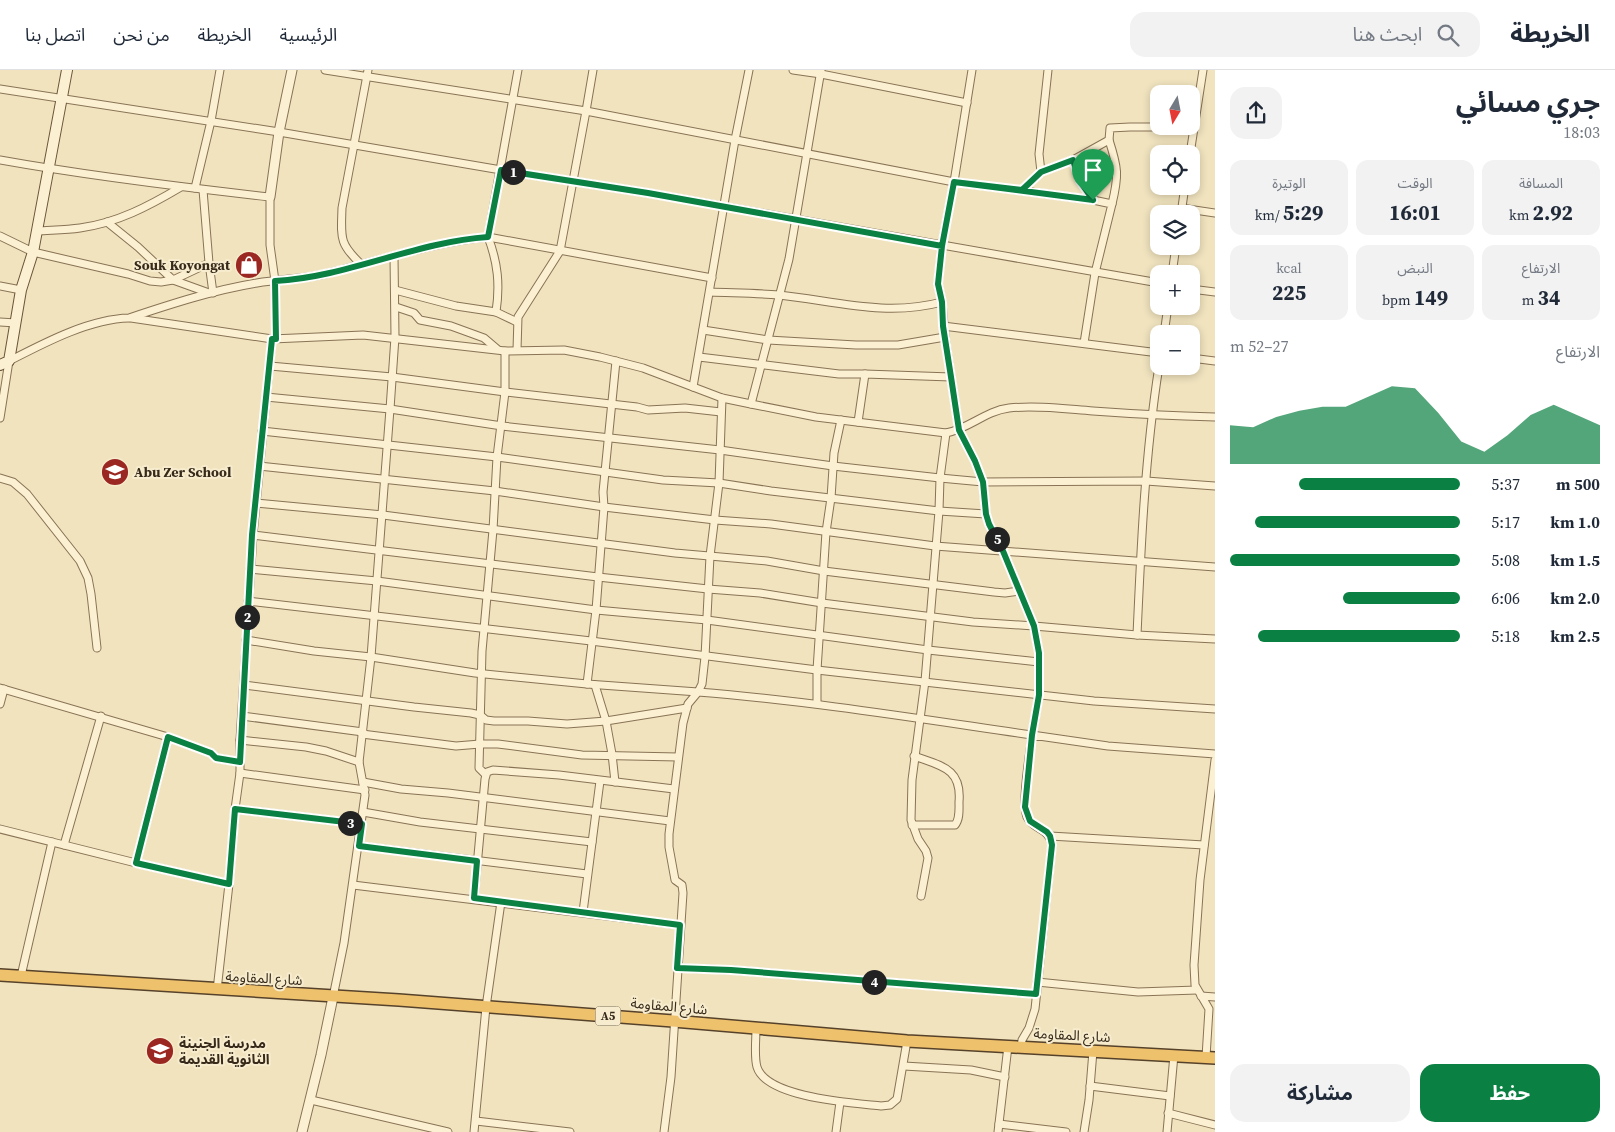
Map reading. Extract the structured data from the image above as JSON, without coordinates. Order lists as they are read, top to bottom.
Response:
{
  "streets": {
    "highway": ["شارع المقاومة", "A5"]
  },
  "places": {
    "shop": ["Souk Koyongat"],
    "school or university": ["Abu Zer School", "مدرسة الجنينة الثانوية القديمة"]
  },
  "north": "bottom",
  "page": {
    "header": "الخريطة",
    "search": "ابحث هنا",
    "nav": [
      "الرئيسية",
      "الخريطة",
      "من نحن",
      "اتصل بنا"
    ],
    "heading": ["جري مسائي", "18:03"],
    "map_buttons": ["+", "−"],
    "stats": [
      ["المسافة", "2.92 km"],
      ["الوقت", "16:01"],
      ["الوتيرة", "5:29 /km"],
      ["الارتفاع", "34 m"],
      ["النبض", "149 bpm"],
      ["kcal", "225"]
    ],
    "pins": [
      "1",
      "5",
      "2",
      "3",
      "4"
    ],
    "chart": ["الارتفاع", "27–52 m"],
    "list": [
      {
        "name": "500 m",
        "note": "5:37"
      },
      {
        "name": "1.0 km",
        "note": "5:17"
      },
      {
        "name": "1.5 km",
        "note": "5:08"
      },
      {
        "name": "2.0 km",
        "note": "6:06"
      },
      {
        "name": "2.5 km",
        "note": "5:18"
      }
    ],
    "buttons": ["حفظ", "مشاركة"]
  }
}
